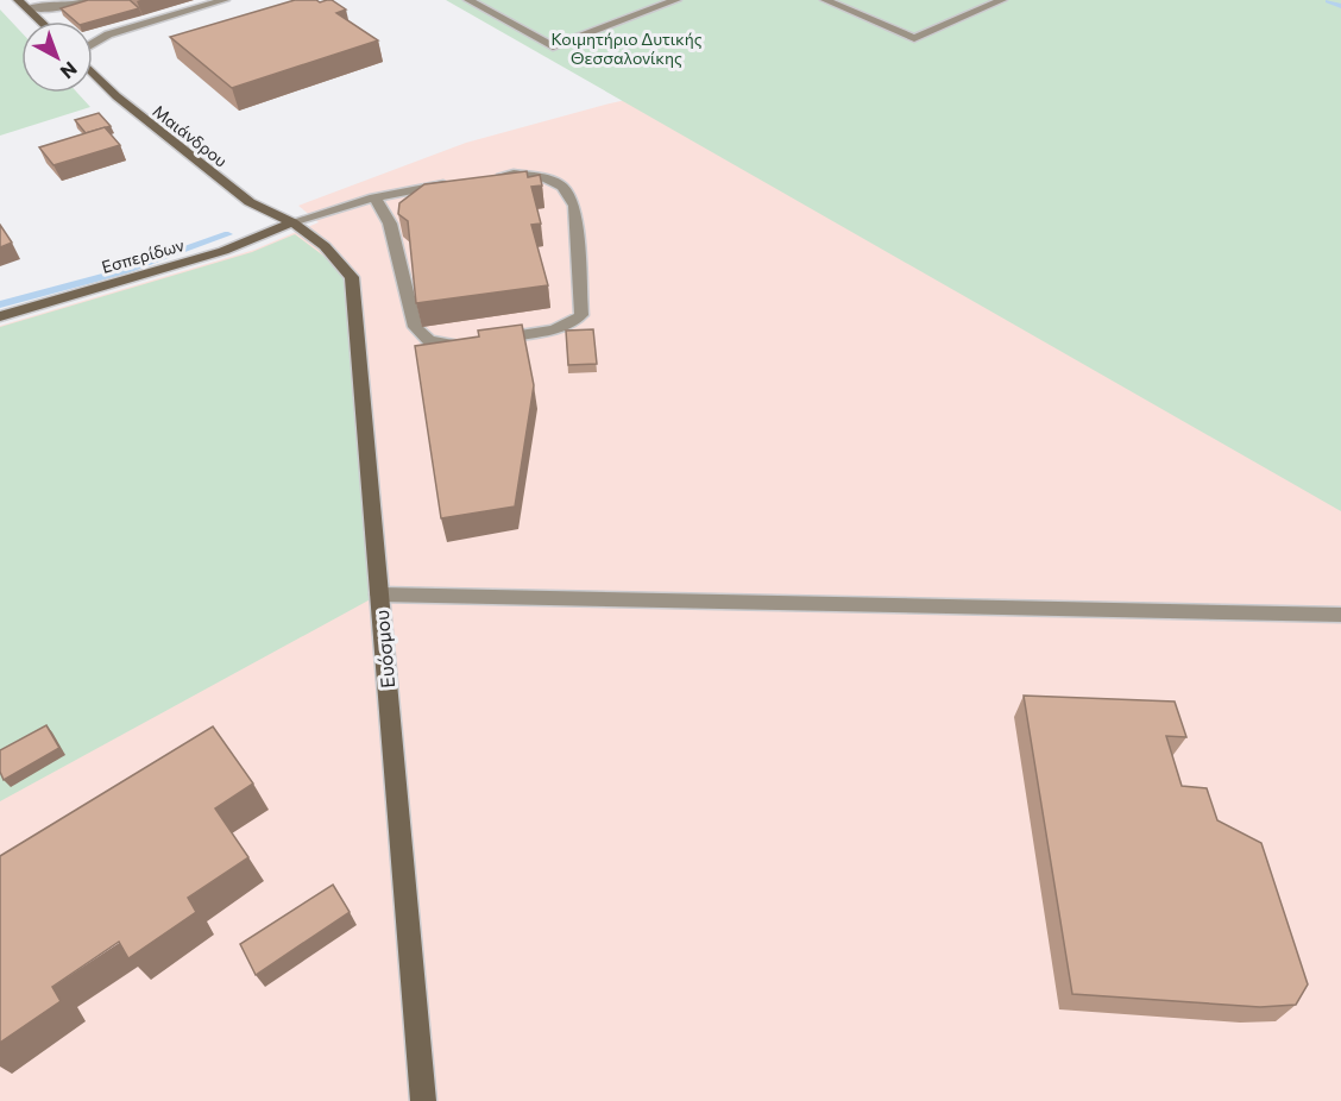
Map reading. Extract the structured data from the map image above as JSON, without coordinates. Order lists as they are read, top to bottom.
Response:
{
  "streets": {
    "main road": ["Μαιάνδρου", "Εσπερίδων", "Ευόσμου"]
  },
  "crossings": [
    ["Μαιάνδρου", "Εσπερίδων"],
    ["Μαιάνδρου", "Ευόσμου"],
    ["Εσπερίδων", "Ευόσμου"]
  ],
  "parks": ["Κοιμητήριο Δυτικής Θεσσαλονίκης"],
  "north": "bottom right"
}
